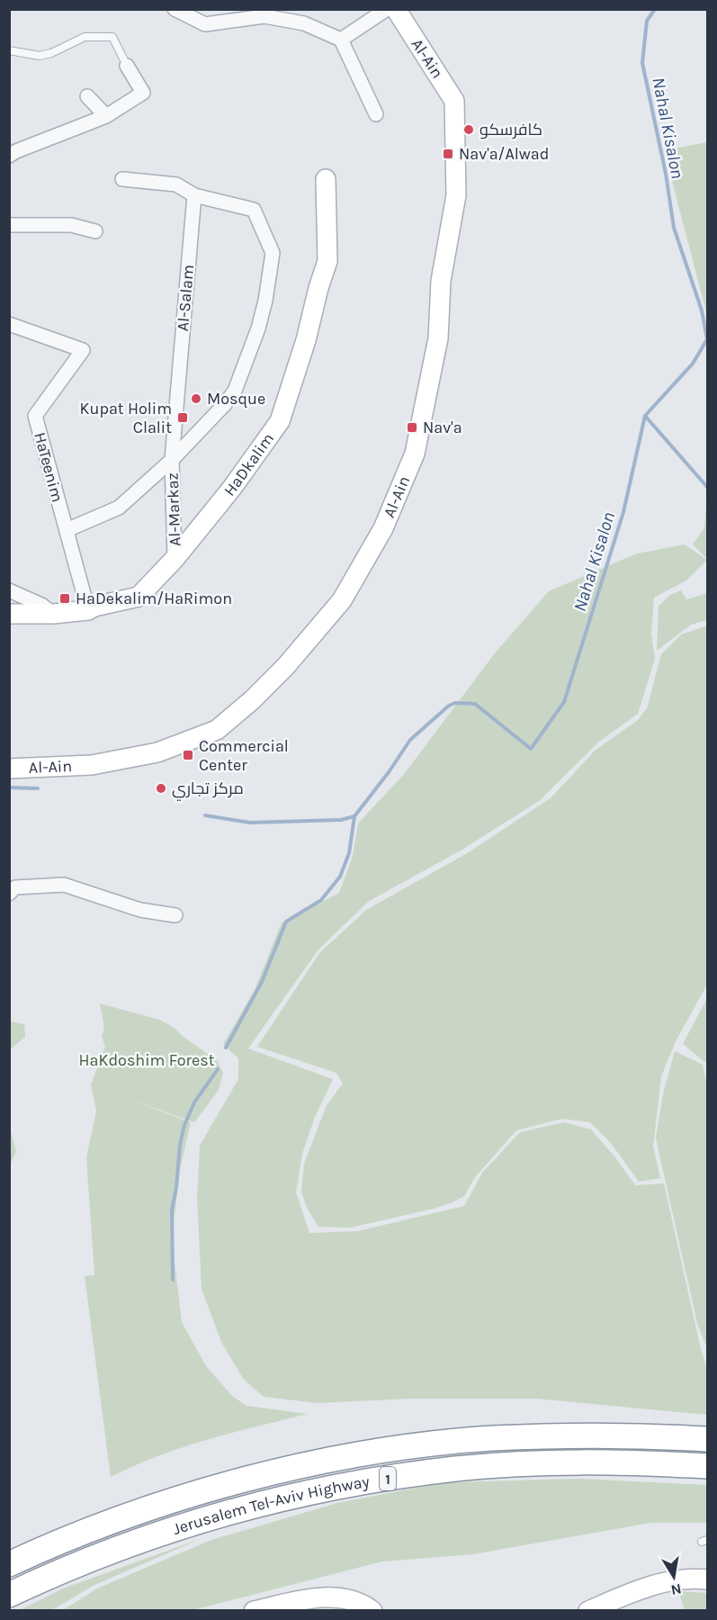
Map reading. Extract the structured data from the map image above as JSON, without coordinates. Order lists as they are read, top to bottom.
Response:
{
  "streets": {
    "highway": ["1", "Jerusalem Tel-Aviv Highway"],
    "street": [
      "Al-Ain",
      "Al-Salam",
      "HaDkalim",
      "HaTeenim",
      "Al-Markaz"
    ]
  },
  "crossings": [
    ["Al-Salam", "Al-Markaz"],
    ["HaDkalim", "HaTeenim"],
    ["HaDkalim", "Al-Markaz"]
  ],
  "water": ["Nahal Kisalon"],
  "parks": ["HaKdoshim Forest"],
  "places": {
    "other": ["كافرسكو", "Mosque", "مركز تجاري"],
    "transit": [
      "Nav'a/Alwad",
      "Kupat Holim Clalit",
      "Nav'a",
      "HaDekalim/HaRimon",
      "Commercial Center"
    ]
  },
  "north": "bottom"
}
